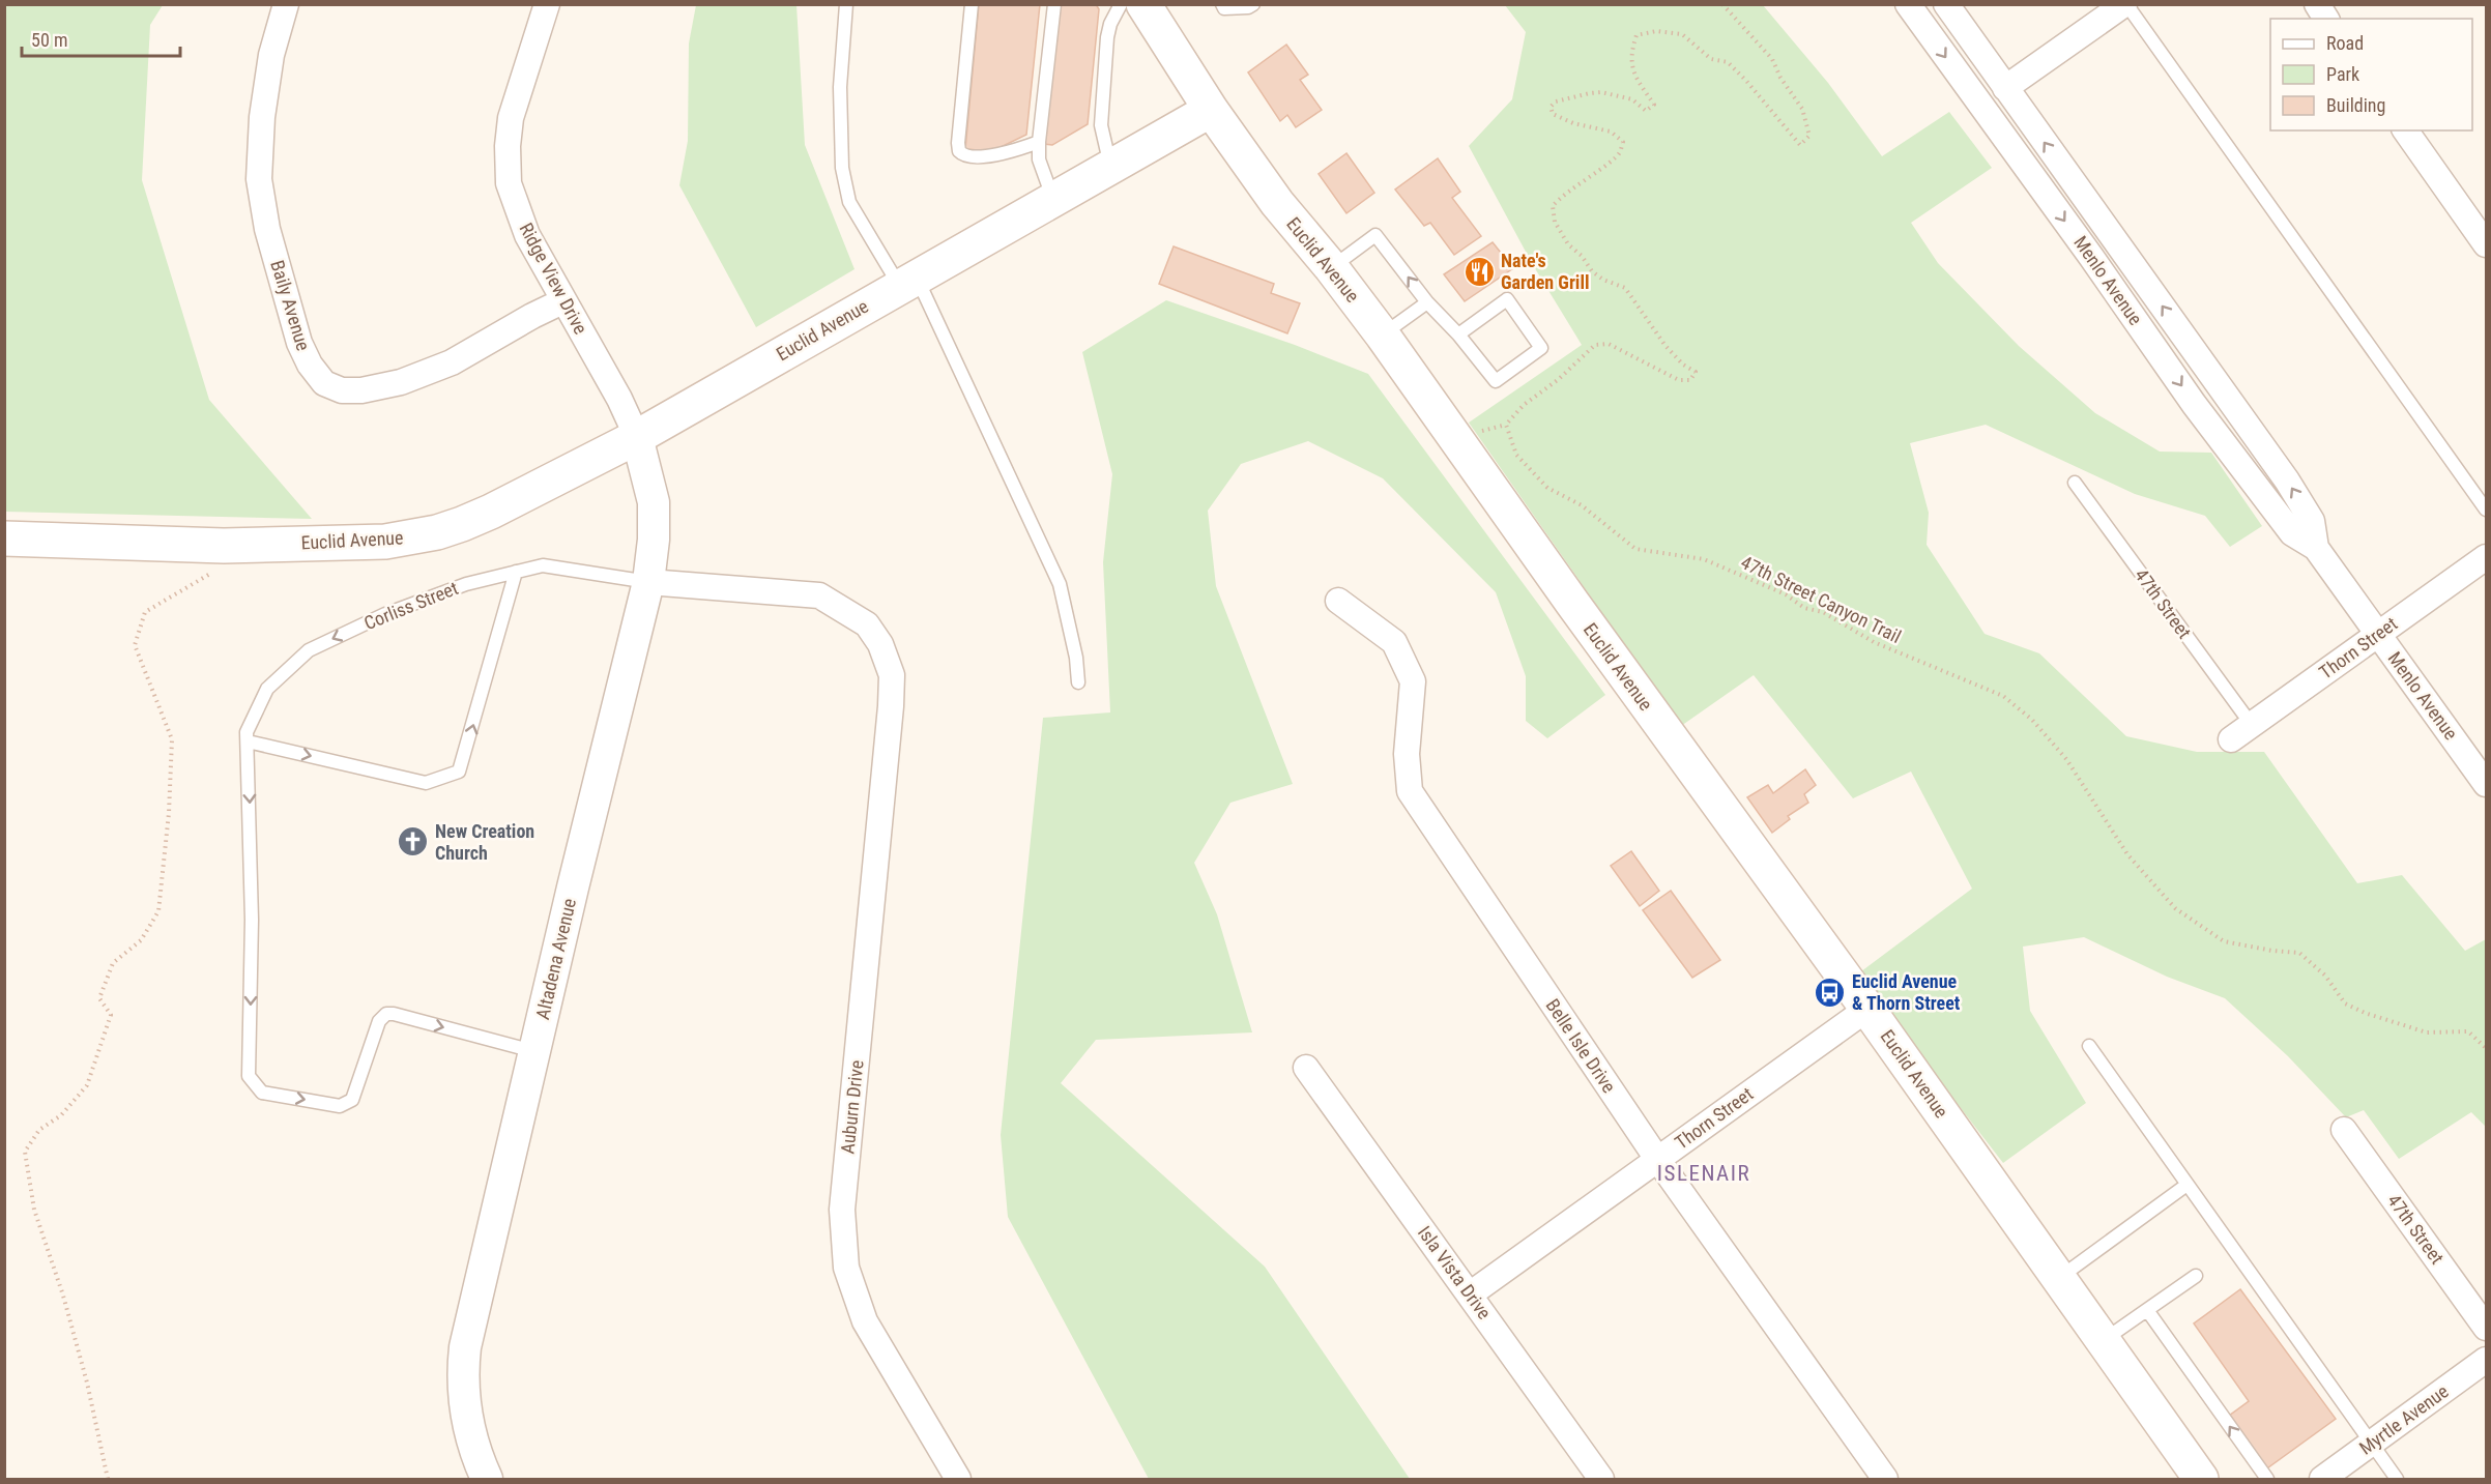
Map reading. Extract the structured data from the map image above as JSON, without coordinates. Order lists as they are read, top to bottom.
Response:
{
  "streets": {
    "main road": ["Euclid Avenue"],
    "street": [
      "Ridge View Drive",
      "Menlo Avenue",
      "Baily Avenue",
      "47th Street",
      "Corliss Street",
      "Thorn Street",
      "Altadena Avenue",
      "Belle Isle Drive",
      "Auburn Drive",
      "Isla Vista Drive",
      "Myrtle Avenue"
    ],
    "path": ["47th Street Canyon Trail"]
  },
  "crossings": [
    ["Euclid Avenue", "Ridge View Drive"],
    ["Euclid Avenue", "Thorn Street"],
    ["Euclid Avenue", "Altadena Avenue"],
    ["Ridge View Drive", "Baily Avenue"],
    ["Ridge View Drive", "Altadena Avenue"],
    ["Menlo Avenue", "Thorn Street"],
    ["47th Street", "Thorn Street"],
    ["Corliss Street", "Altadena Avenue"],
    ["Corliss Street", "Auburn Drive"],
    ["Thorn Street", "Belle Isle Drive"],
    ["Thorn Street", "Isla Vista Drive"]
  ],
  "districts": ["ISLENAIR"],
  "places": {
    "restaurant": ["Nate's Garden Grill"],
    "church": ["New Creation Church"],
    "bus stop": ["Euclid Avenue & Thorn Street"]
  },
  "legend": ["Road", "Park", "Building"],
  "scale_bar": "50 m"
}
